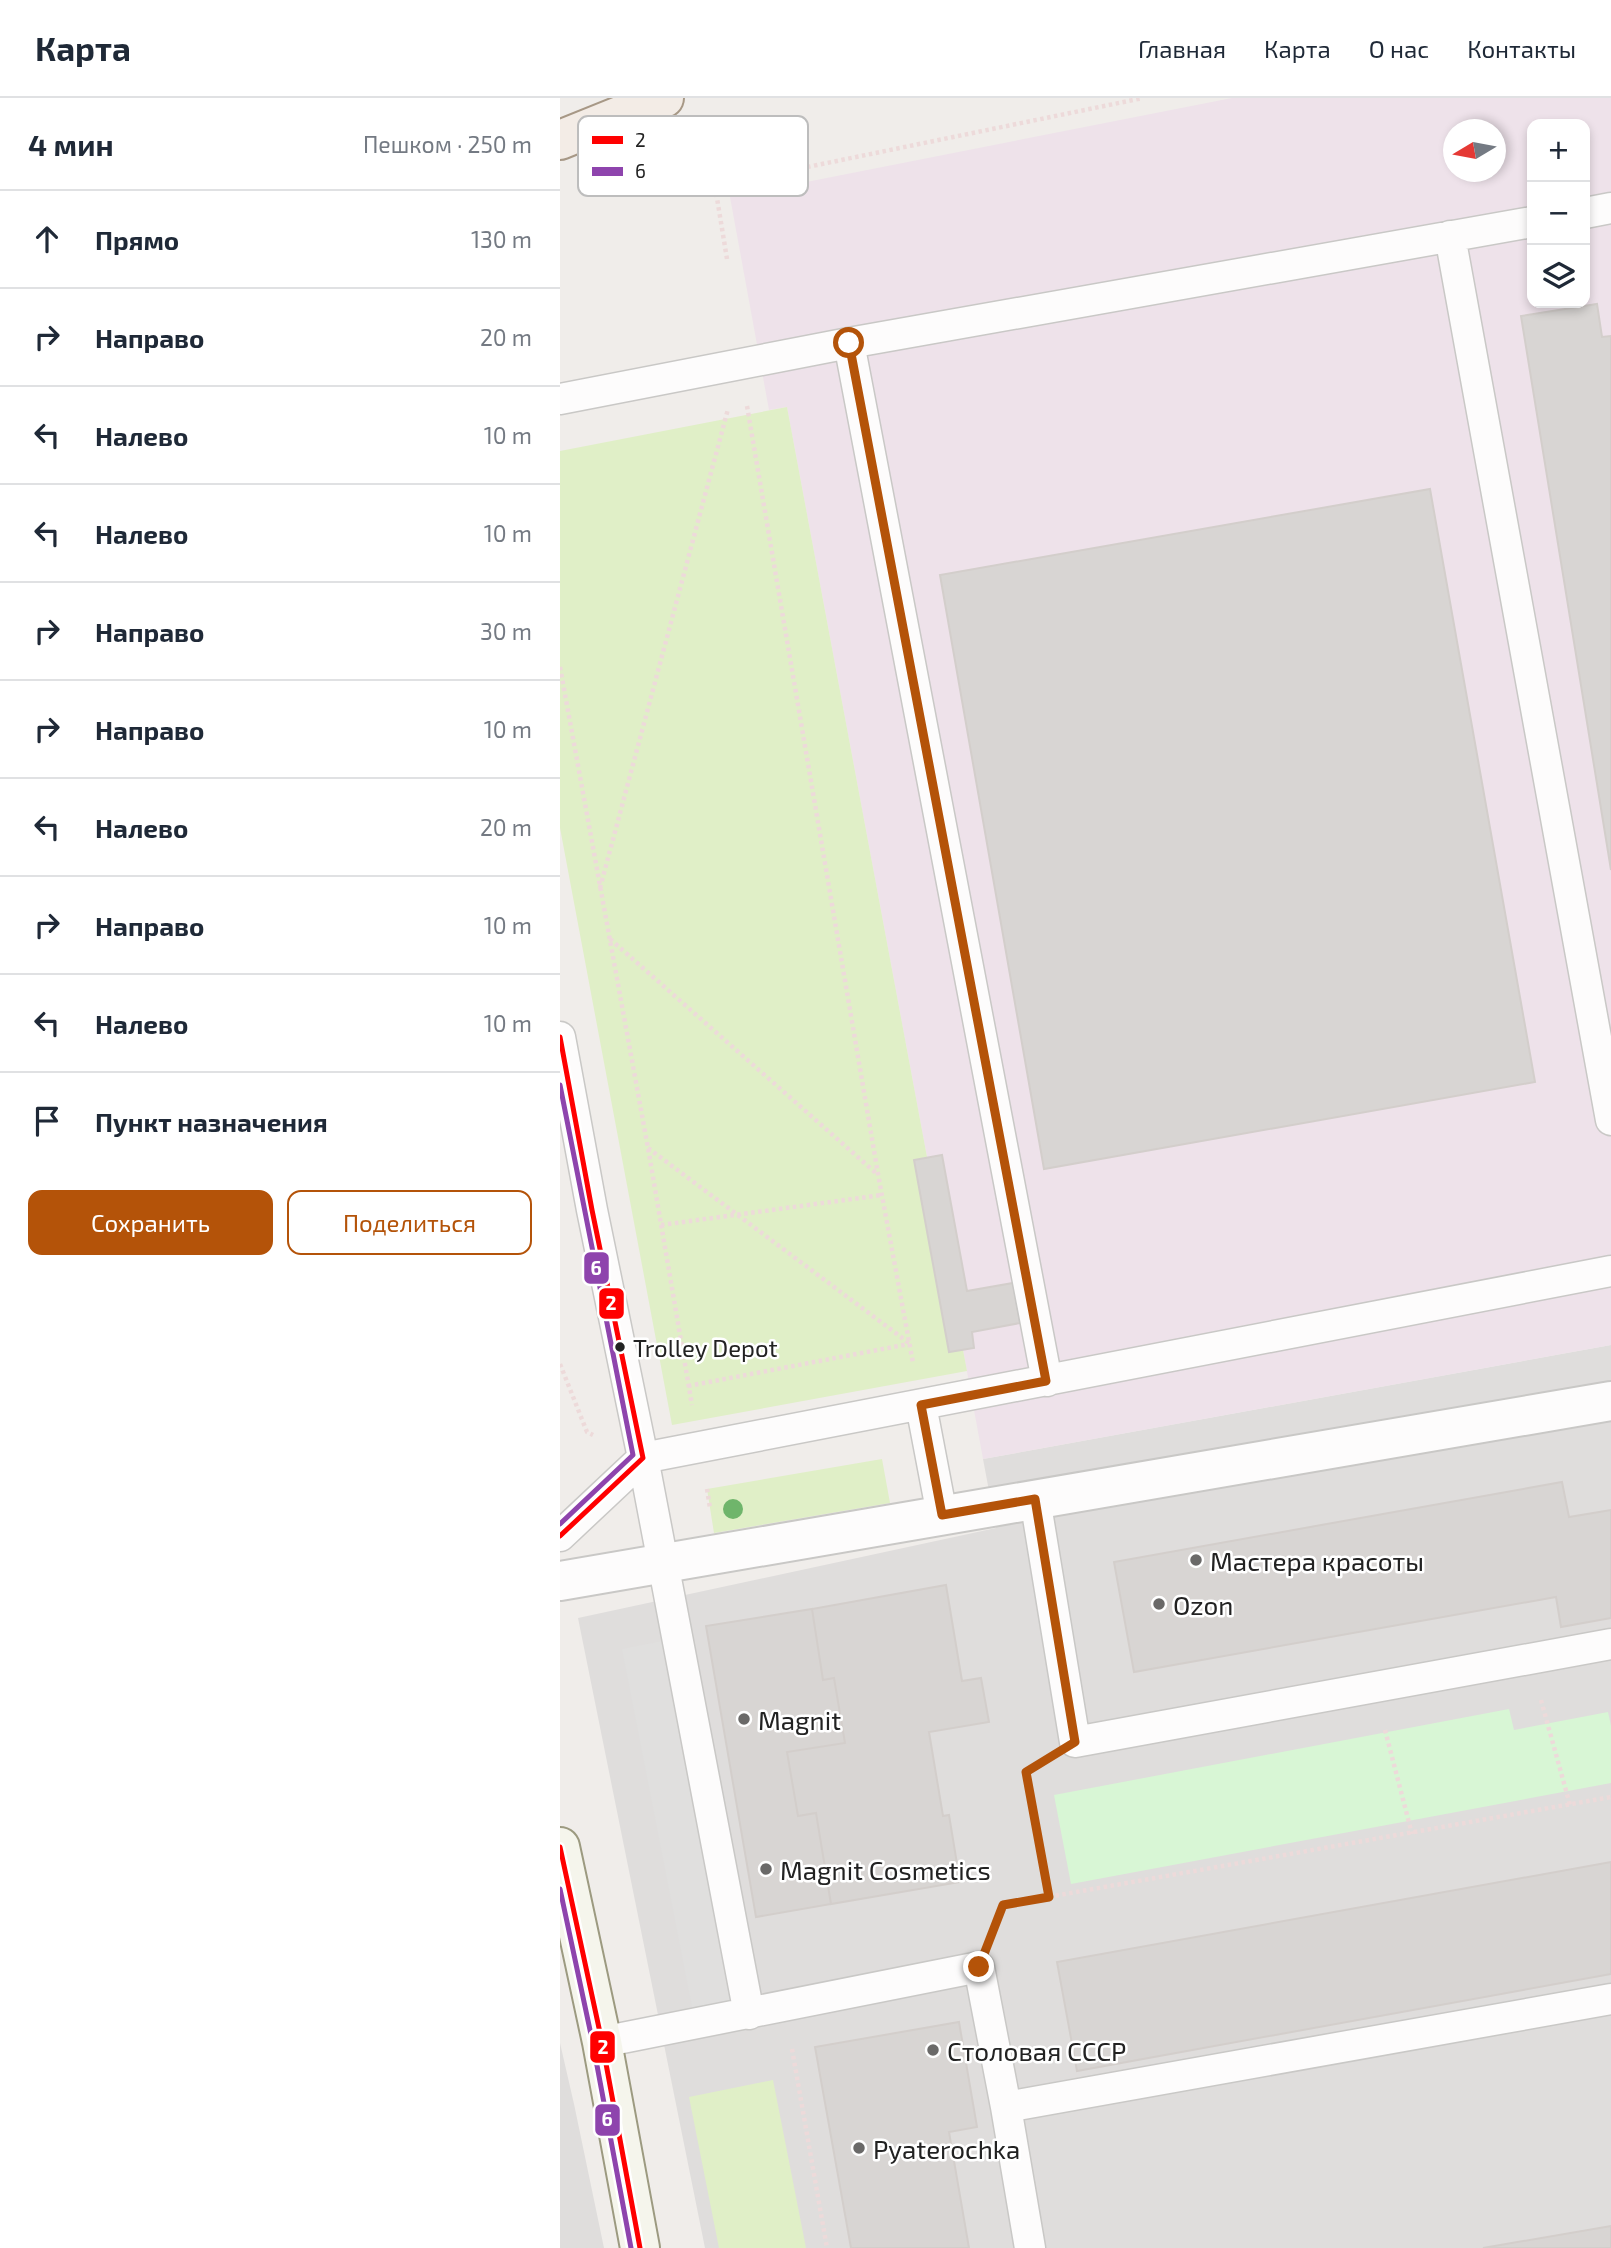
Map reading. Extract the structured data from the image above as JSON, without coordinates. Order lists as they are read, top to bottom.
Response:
{
  "places": [
    "Trolley Depot",
    "Мастера красоты",
    "Ozon",
    "Magnit",
    "Magnit Cosmetics",
    "Столовая СССР",
    "Pyaterochka"
  ],
  "lines": ["transit line 2", "transit line 6"],
  "legend": ["2", "6"],
  "north": "left",
  "page": {
    "header": "Карта",
    "nav": [
      "Главная",
      "Карта",
      "О нас",
      "Контакты"
    ],
    "heading": ["4 мин", "Пешком · 250 m"],
    "map_buttons": ["+", "−"],
    "list": [
      ["Прямо", "130 m"],
      ["Направо", "20 m"],
      ["Налево", "10 m"],
      ["Налево", "10 m"],
      ["Направо", "30 m"],
      ["Направо", "10 m"],
      ["Налево", "20 m"],
      ["Направо", "10 m"],
      ["Налево", "10 m"],
      "Пункт назначения"
    ],
    "buttons": ["Сохранить", "Поделиться"]
  }
}
